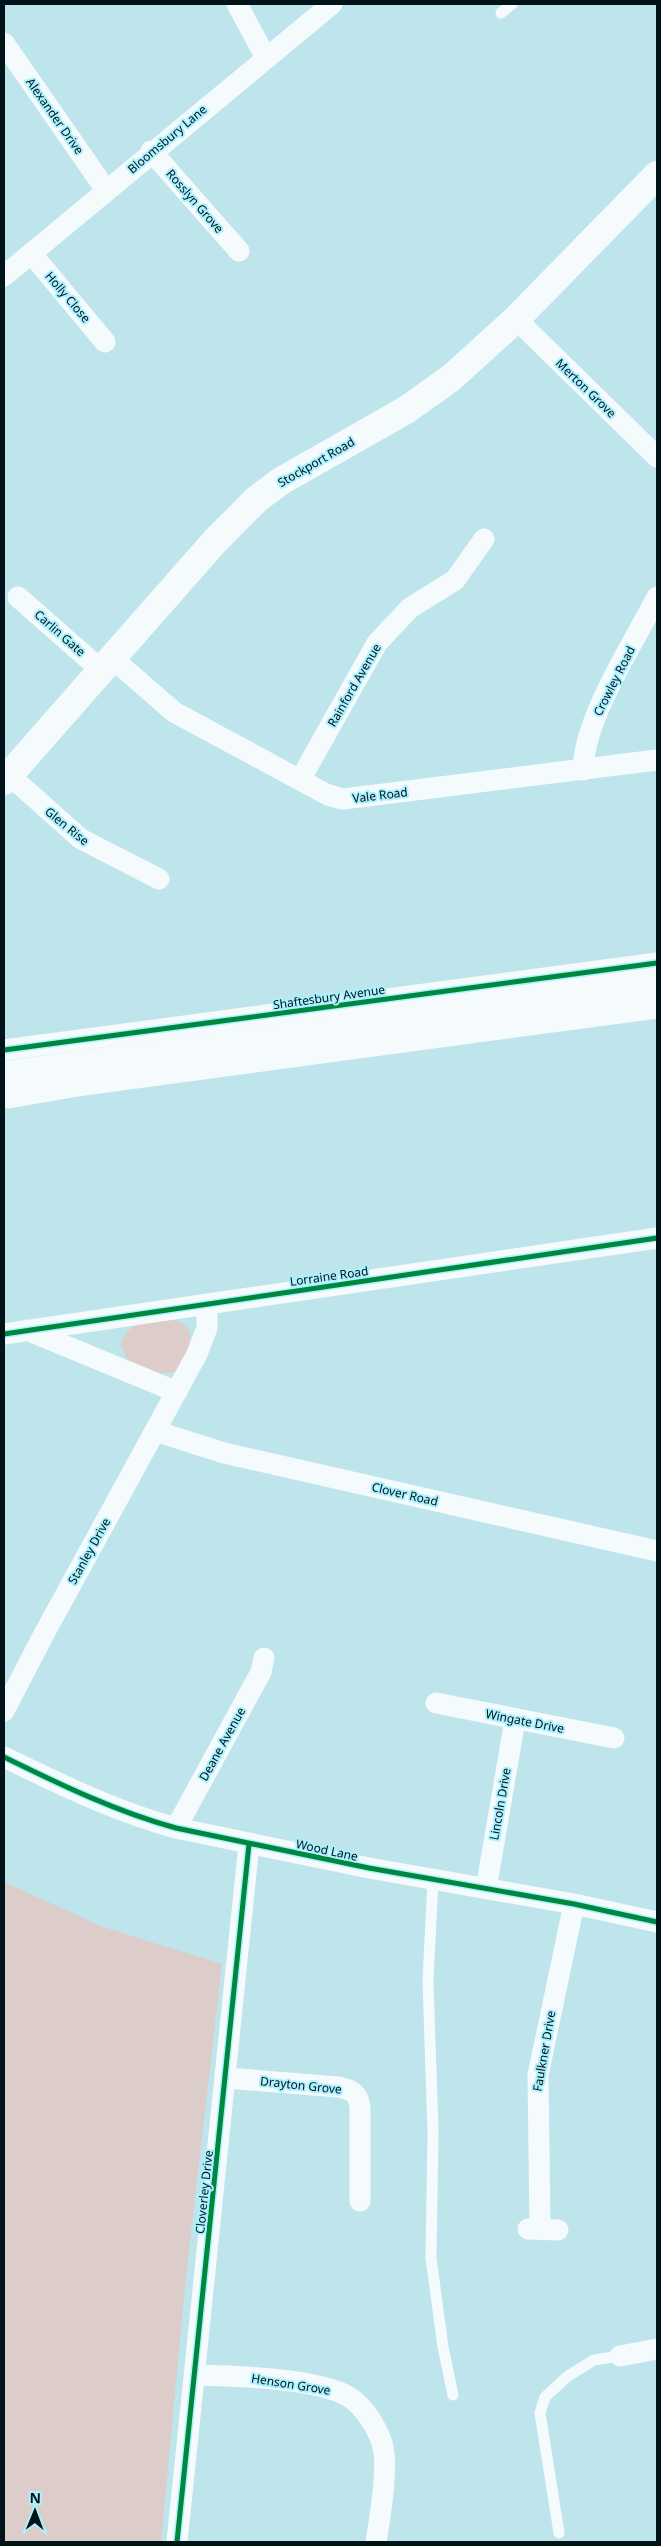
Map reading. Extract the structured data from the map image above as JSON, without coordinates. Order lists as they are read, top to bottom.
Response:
{
  "streets": {
    "main road": ["Stockport Road", "Shaftesbury Avenue"],
    "street": [
      "Alexander Drive",
      "Bloomsbury Lane",
      "Rosslyn Grove",
      "Holly Close",
      "Merton Grove",
      "Carlin Gate",
      "Crowley Road",
      "Rainford Avenue",
      "Vale Road",
      "Glen Rise",
      "Lorraine Road",
      "Clover Road",
      "Stanley Drive",
      "Wingate Drive",
      "Deane Avenue",
      "Lincoln Drive",
      "Wood Lane",
      "Faulkner Drive",
      "Drayton Grove",
      "Cloverley Drive",
      "Henson Grove"
    ]
  },
  "crossings": [
    ["Alexander Drive", "Bloomsbury Lane"],
    ["Bloomsbury Lane", "Rosslyn Grove"],
    ["Bloomsbury Lane", "Holly Close"],
    ["Merton Grove", "Stockport Road"],
    ["Stockport Road", "Carlin Gate"],
    ["Stockport Road", "Vale Road"],
    ["Stockport Road", "Glen Rise"],
    ["Carlin Gate", "Vale Road"],
    ["Crowley Road", "Vale Road"],
    ["Rainford Avenue", "Vale Road"],
    ["Lorraine Road", "Stanley Drive"],
    ["Clover Road", "Stanley Drive"],
    ["Wingate Drive", "Lincoln Drive"],
    ["Deane Avenue", "Wood Lane"],
    ["Lincoln Drive", "Wood Lane"],
    ["Wood Lane", "Faulkner Drive"],
    ["Wood Lane", "Cloverley Drive"],
    ["Drayton Grove", "Cloverley Drive"],
    ["Cloverley Drive", "Henson Grove"]
  ],
  "north": "top"
}
